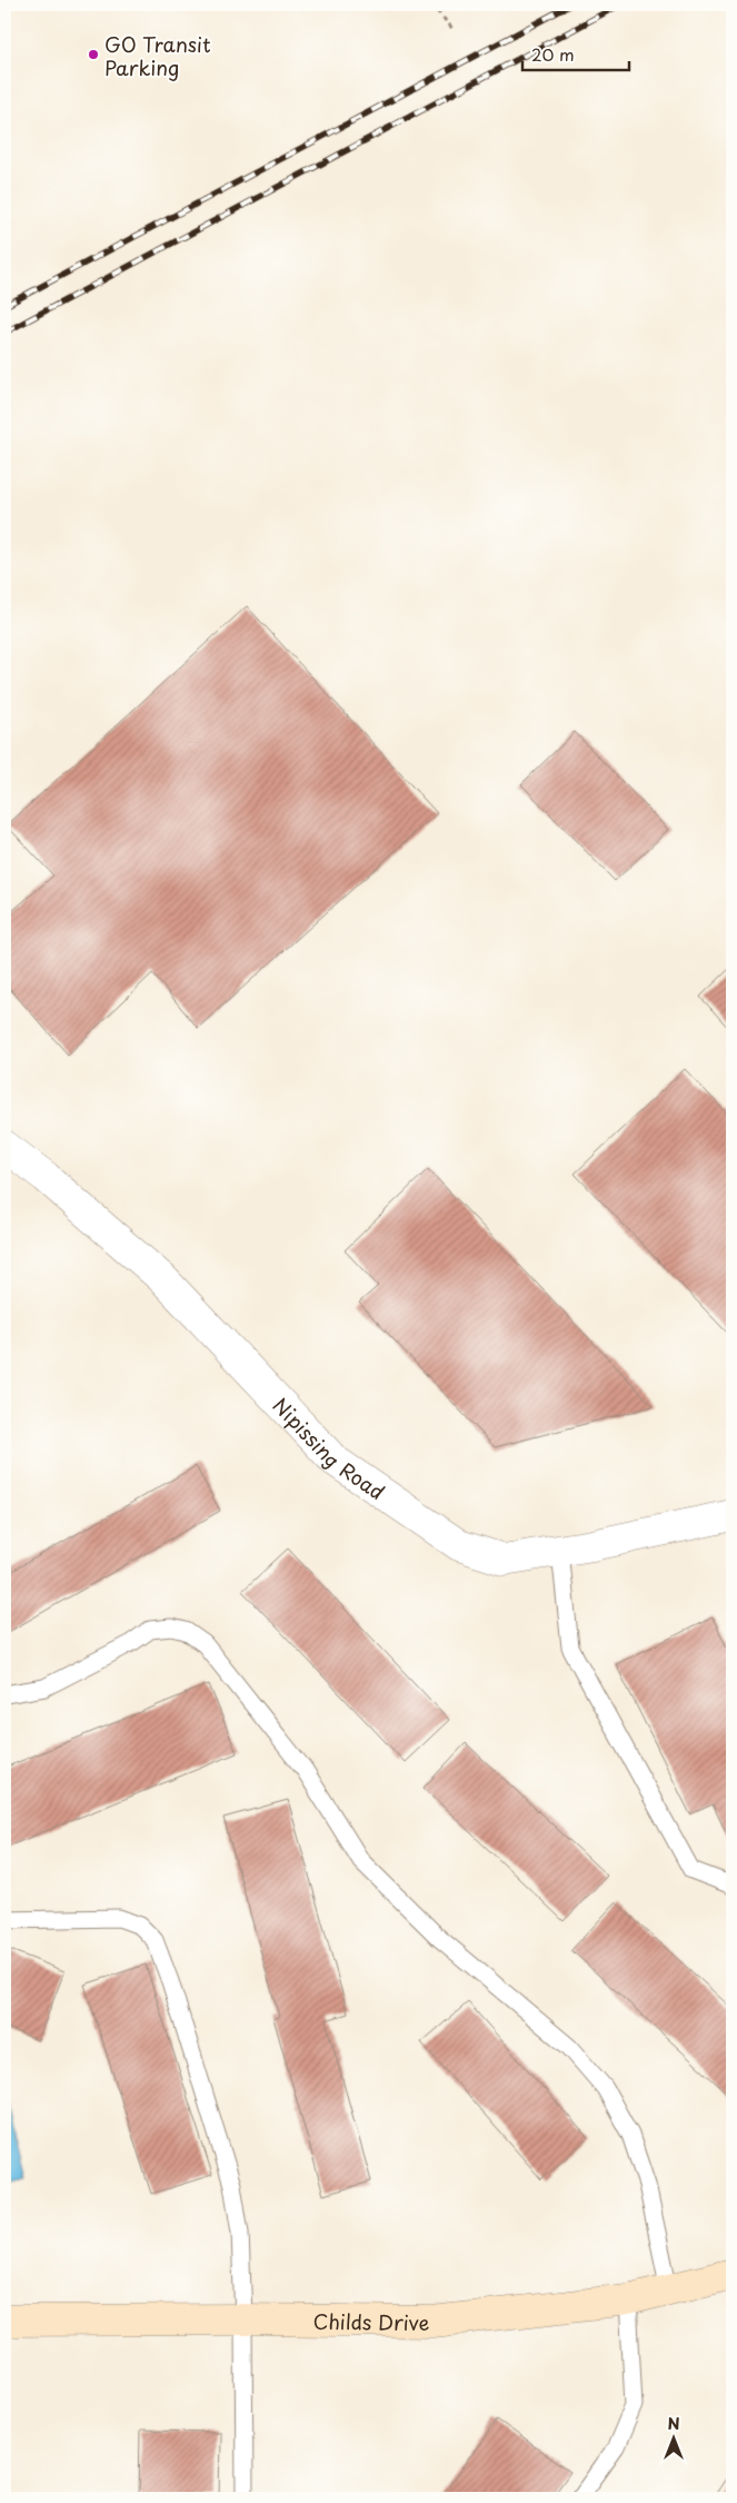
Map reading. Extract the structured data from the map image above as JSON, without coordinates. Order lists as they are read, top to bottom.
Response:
{
  "streets": {
    "street": ["Nipissing Road", "Childs Drive"]
  },
  "places": ["GO Transit Parking"],
  "scale_bar": "20 m",
  "north": "top"
}
